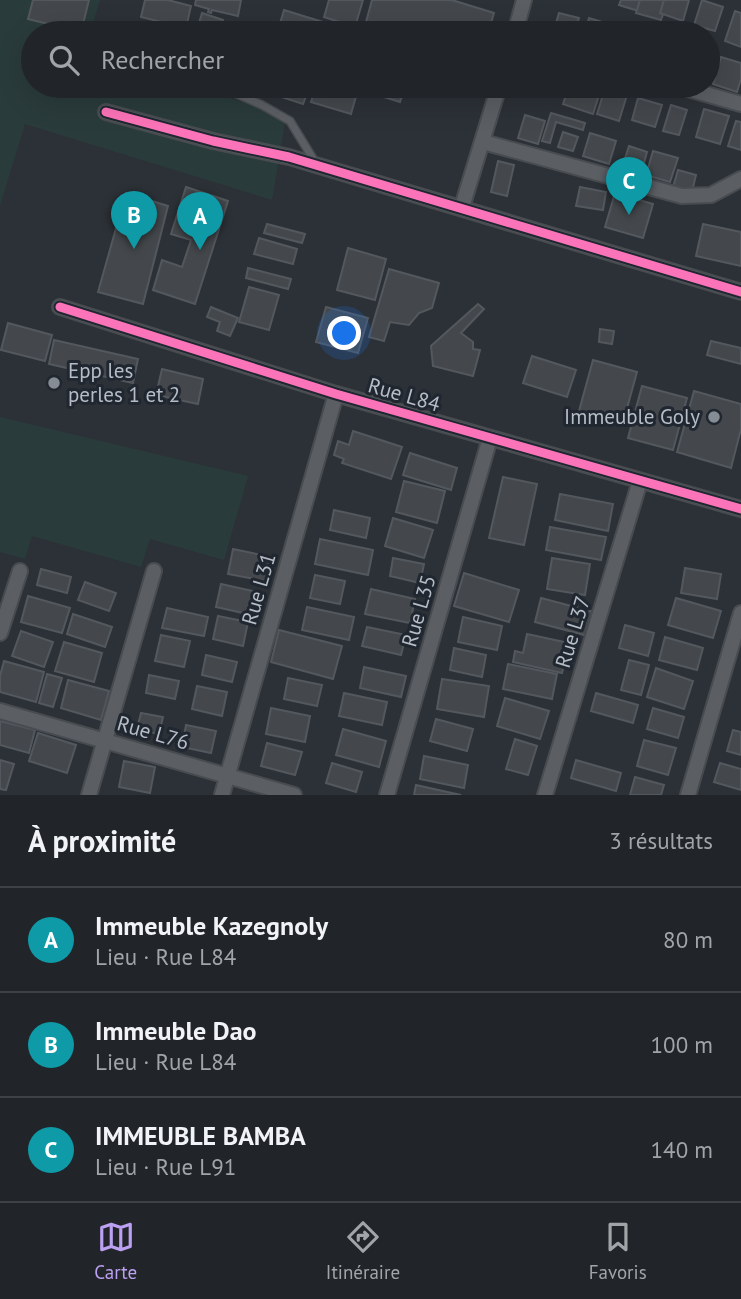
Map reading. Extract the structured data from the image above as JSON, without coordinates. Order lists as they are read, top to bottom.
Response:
{
  "streets": {
    "street": [
      "Rue L84",
      "Rue L31",
      "Rue L35",
      "Rue L37",
      "Rue L76"
    ]
  },
  "crossings": [
    ["Rue L84", "Rue L31"],
    ["Rue L84", "Rue L35"],
    ["Rue L84", "Rue L37"],
    ["Rue L31", "Rue L76"]
  ],
  "places": ["Epp les perles 1 et 2", "Immeuble Goly"],
  "page": {
    "search": "Rechercher",
    "pins": ["C", "B", "A"],
    "heading": ["À proximité", "3 résultats"],
    "list": [
      {
        "mark": "A",
        "name": "Immeuble Kazegnoly",
        "note": "Lieu · Rue L84",
        "value": "80 m"
      },
      {
        "mark": "B",
        "name": "Immeuble Dao",
        "note": "Lieu · Rue L84",
        "value": "100 m"
      },
      {
        "mark": "C",
        "name": "IMMEUBLE BAMBA",
        "note": "Lieu · Rue L91",
        "value": "140 m"
      }
    ],
    "nav": ["Carte", "Itinéraire", "Favoris"]
  }
}
